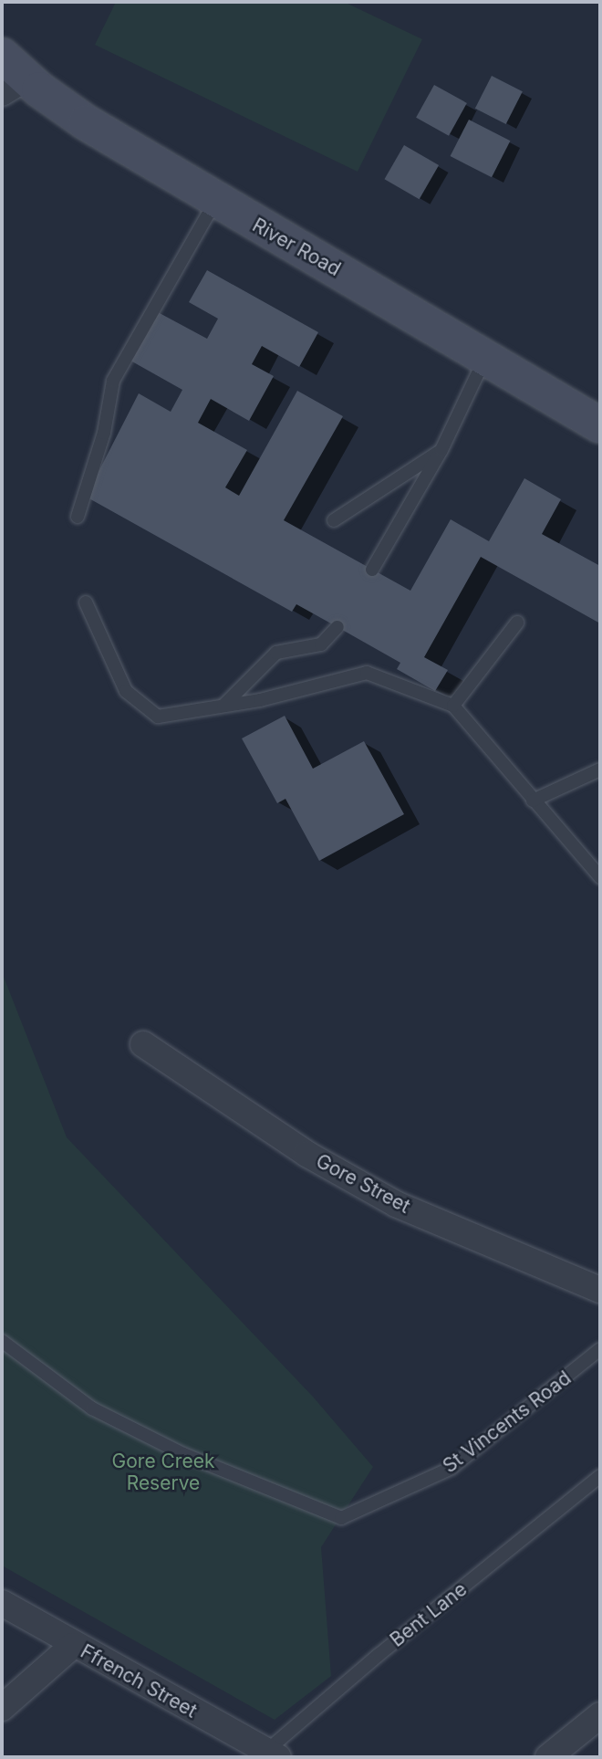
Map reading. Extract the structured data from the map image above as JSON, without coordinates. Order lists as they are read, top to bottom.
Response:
{
  "streets": {
    "main road": ["River Road"],
    "street": ["Gore Street", "Ffrench Street"],
    "lane": ["St Vincents Road", "Bent Lane"]
  },
  "crossings": [
    ["Bent Lane", "Ffrench Street"]
  ],
  "parks": ["Gore Creek Reserve"]
}
